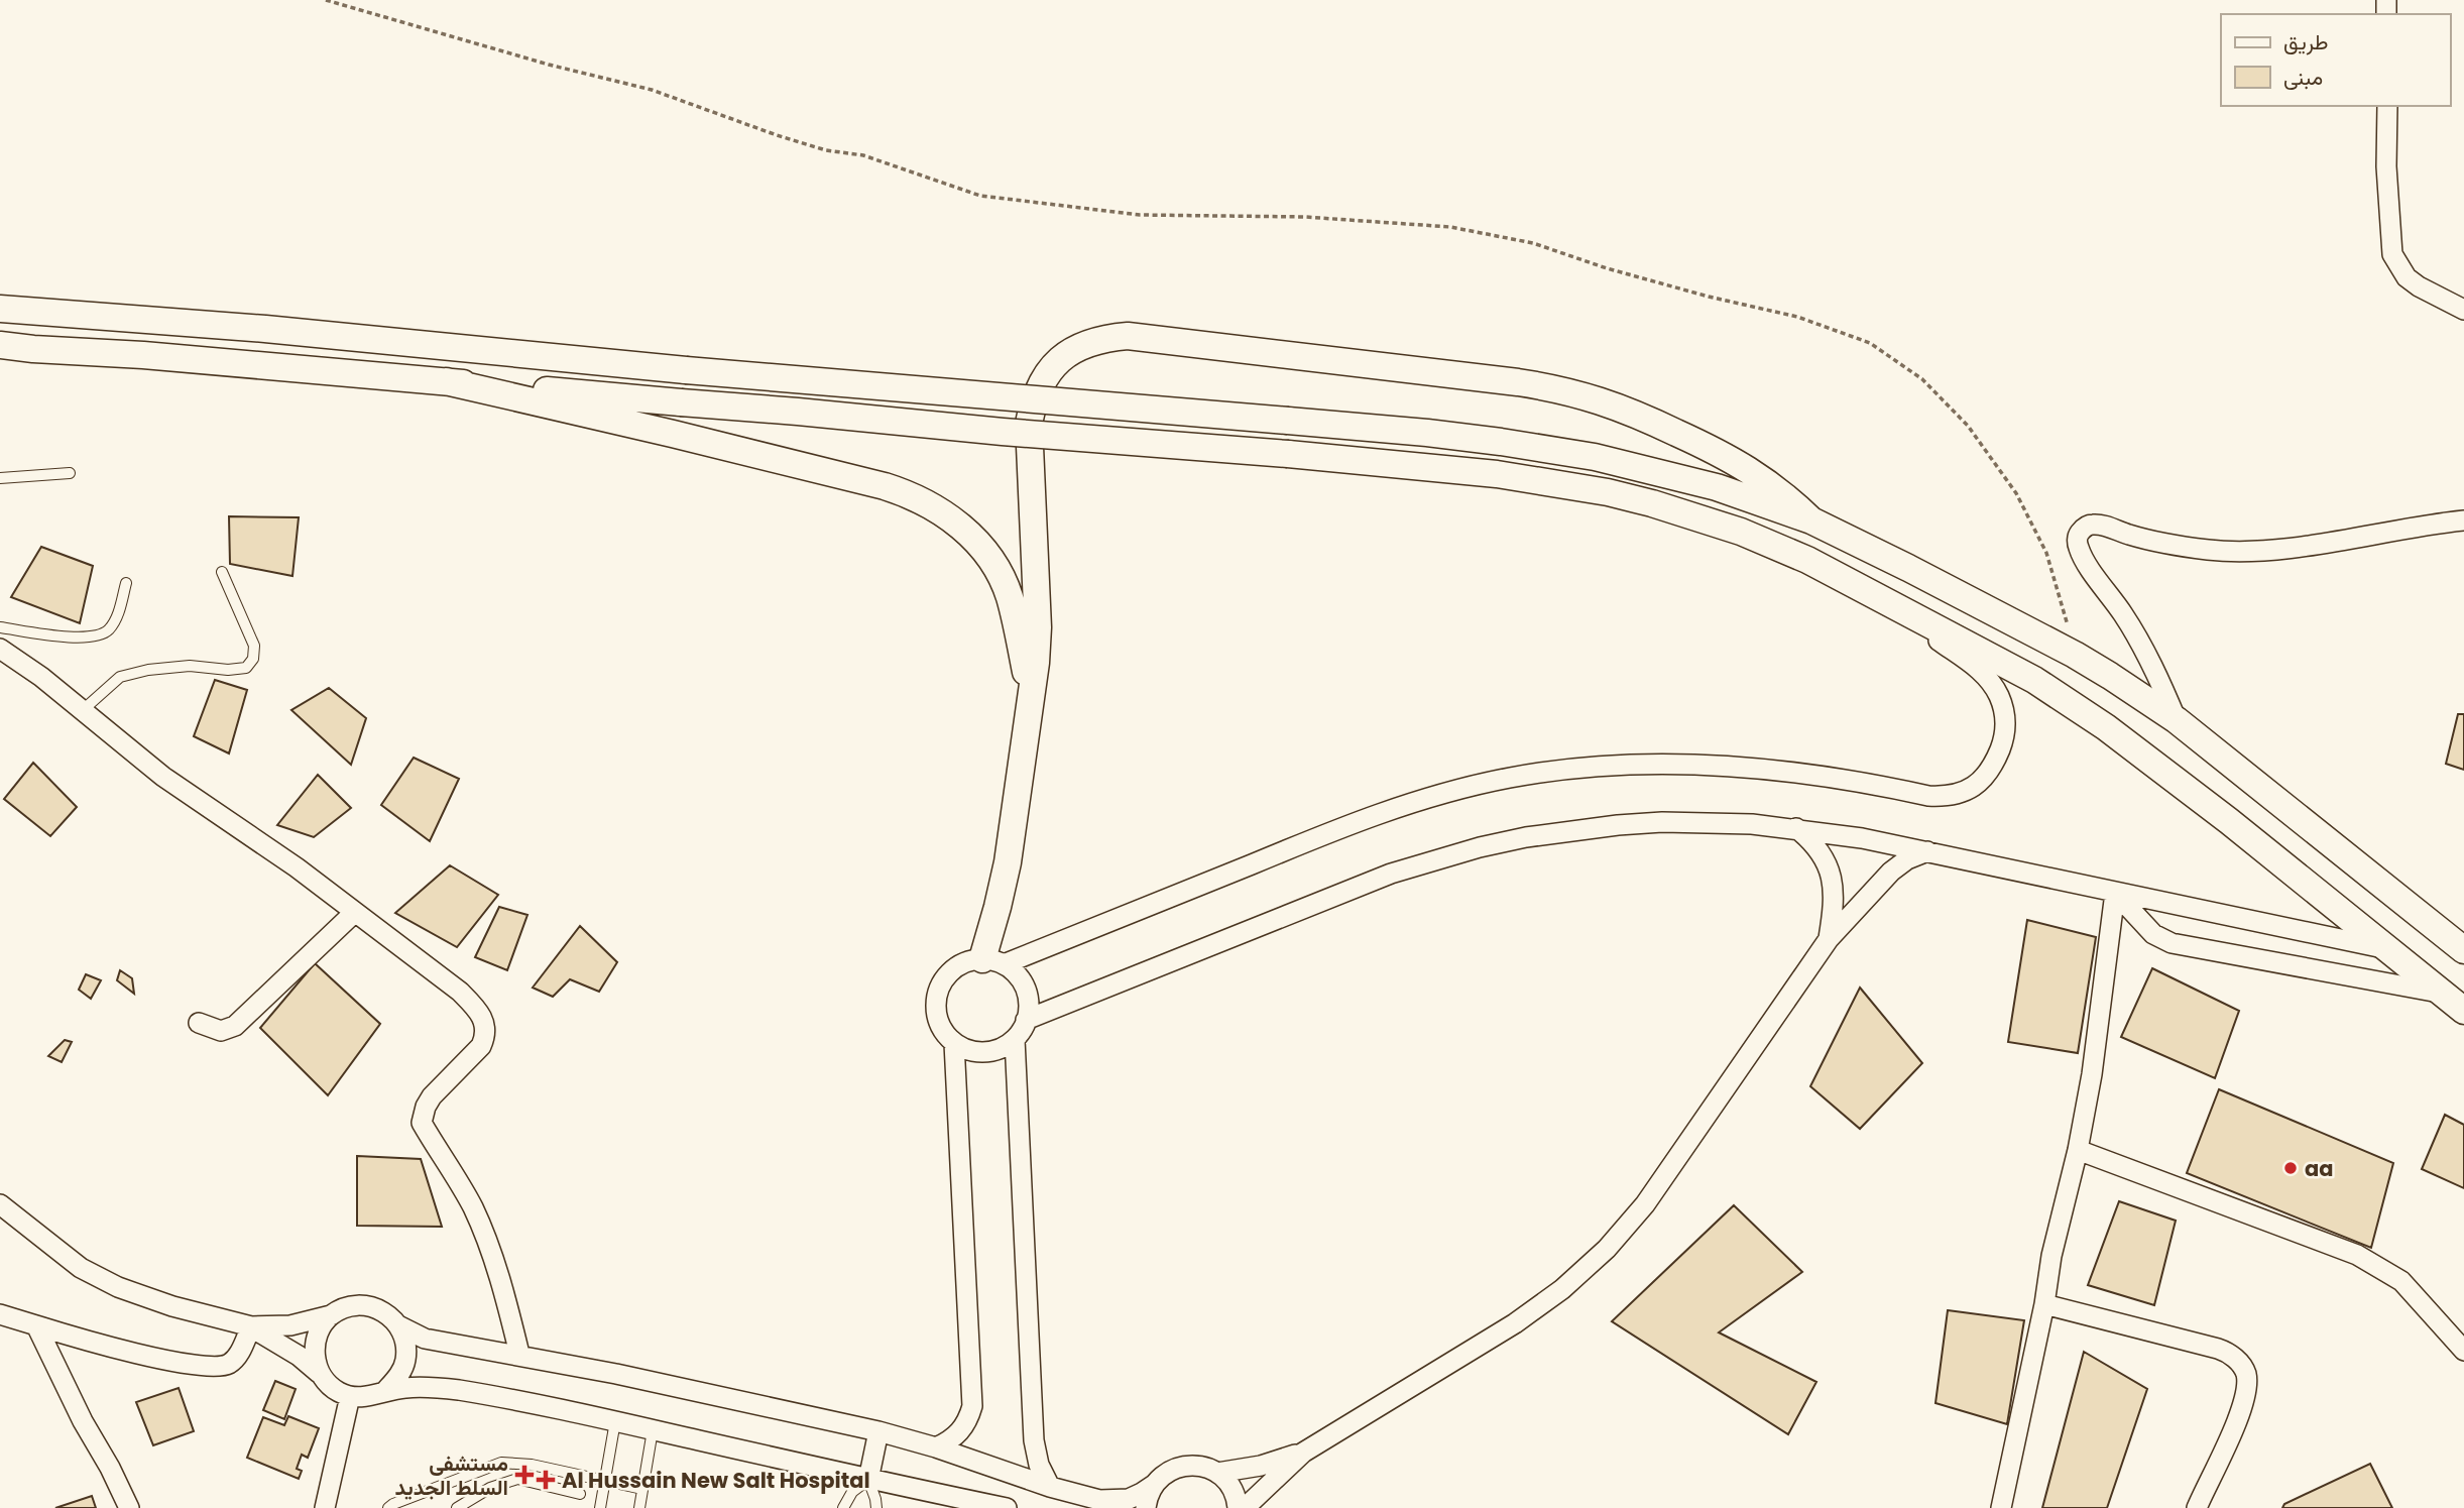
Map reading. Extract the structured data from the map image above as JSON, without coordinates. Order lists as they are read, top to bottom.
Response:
{
  "places": {
    "other": ["aa"],
    "health": ["مستشفى السلط الجديد", "Al Hussain New Salt Hospital"]
  },
  "legend": ["طريق", "مبنى"]
}
